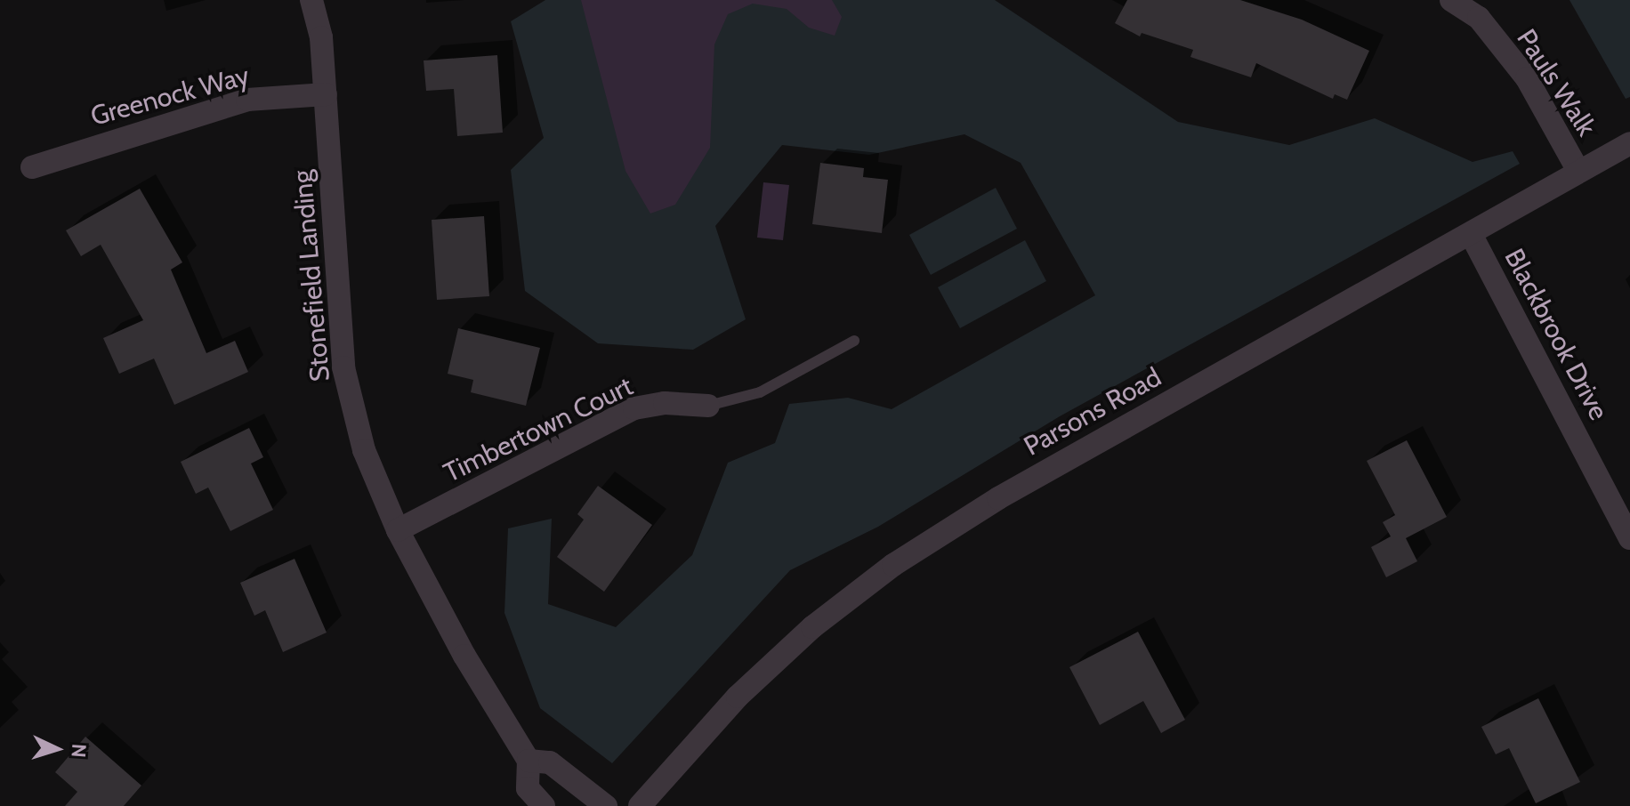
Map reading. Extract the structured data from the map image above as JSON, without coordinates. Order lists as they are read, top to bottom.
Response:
{
  "streets": {
    "street": [
      "Pauls Walk",
      "Greenock Way",
      "Stonefield Landing",
      "Blackbrook Drive",
      "Parsons Road",
      "Timbertown Court"
    ]
  },
  "crossings": [
    ["Pauls Walk", "Parsons Road"],
    ["Greenock Way", "Stonefield Landing"],
    ["Stonefield Landing", "Timbertown Court"],
    ["Blackbrook Drive", "Parsons Road"]
  ],
  "north": "right"
}
